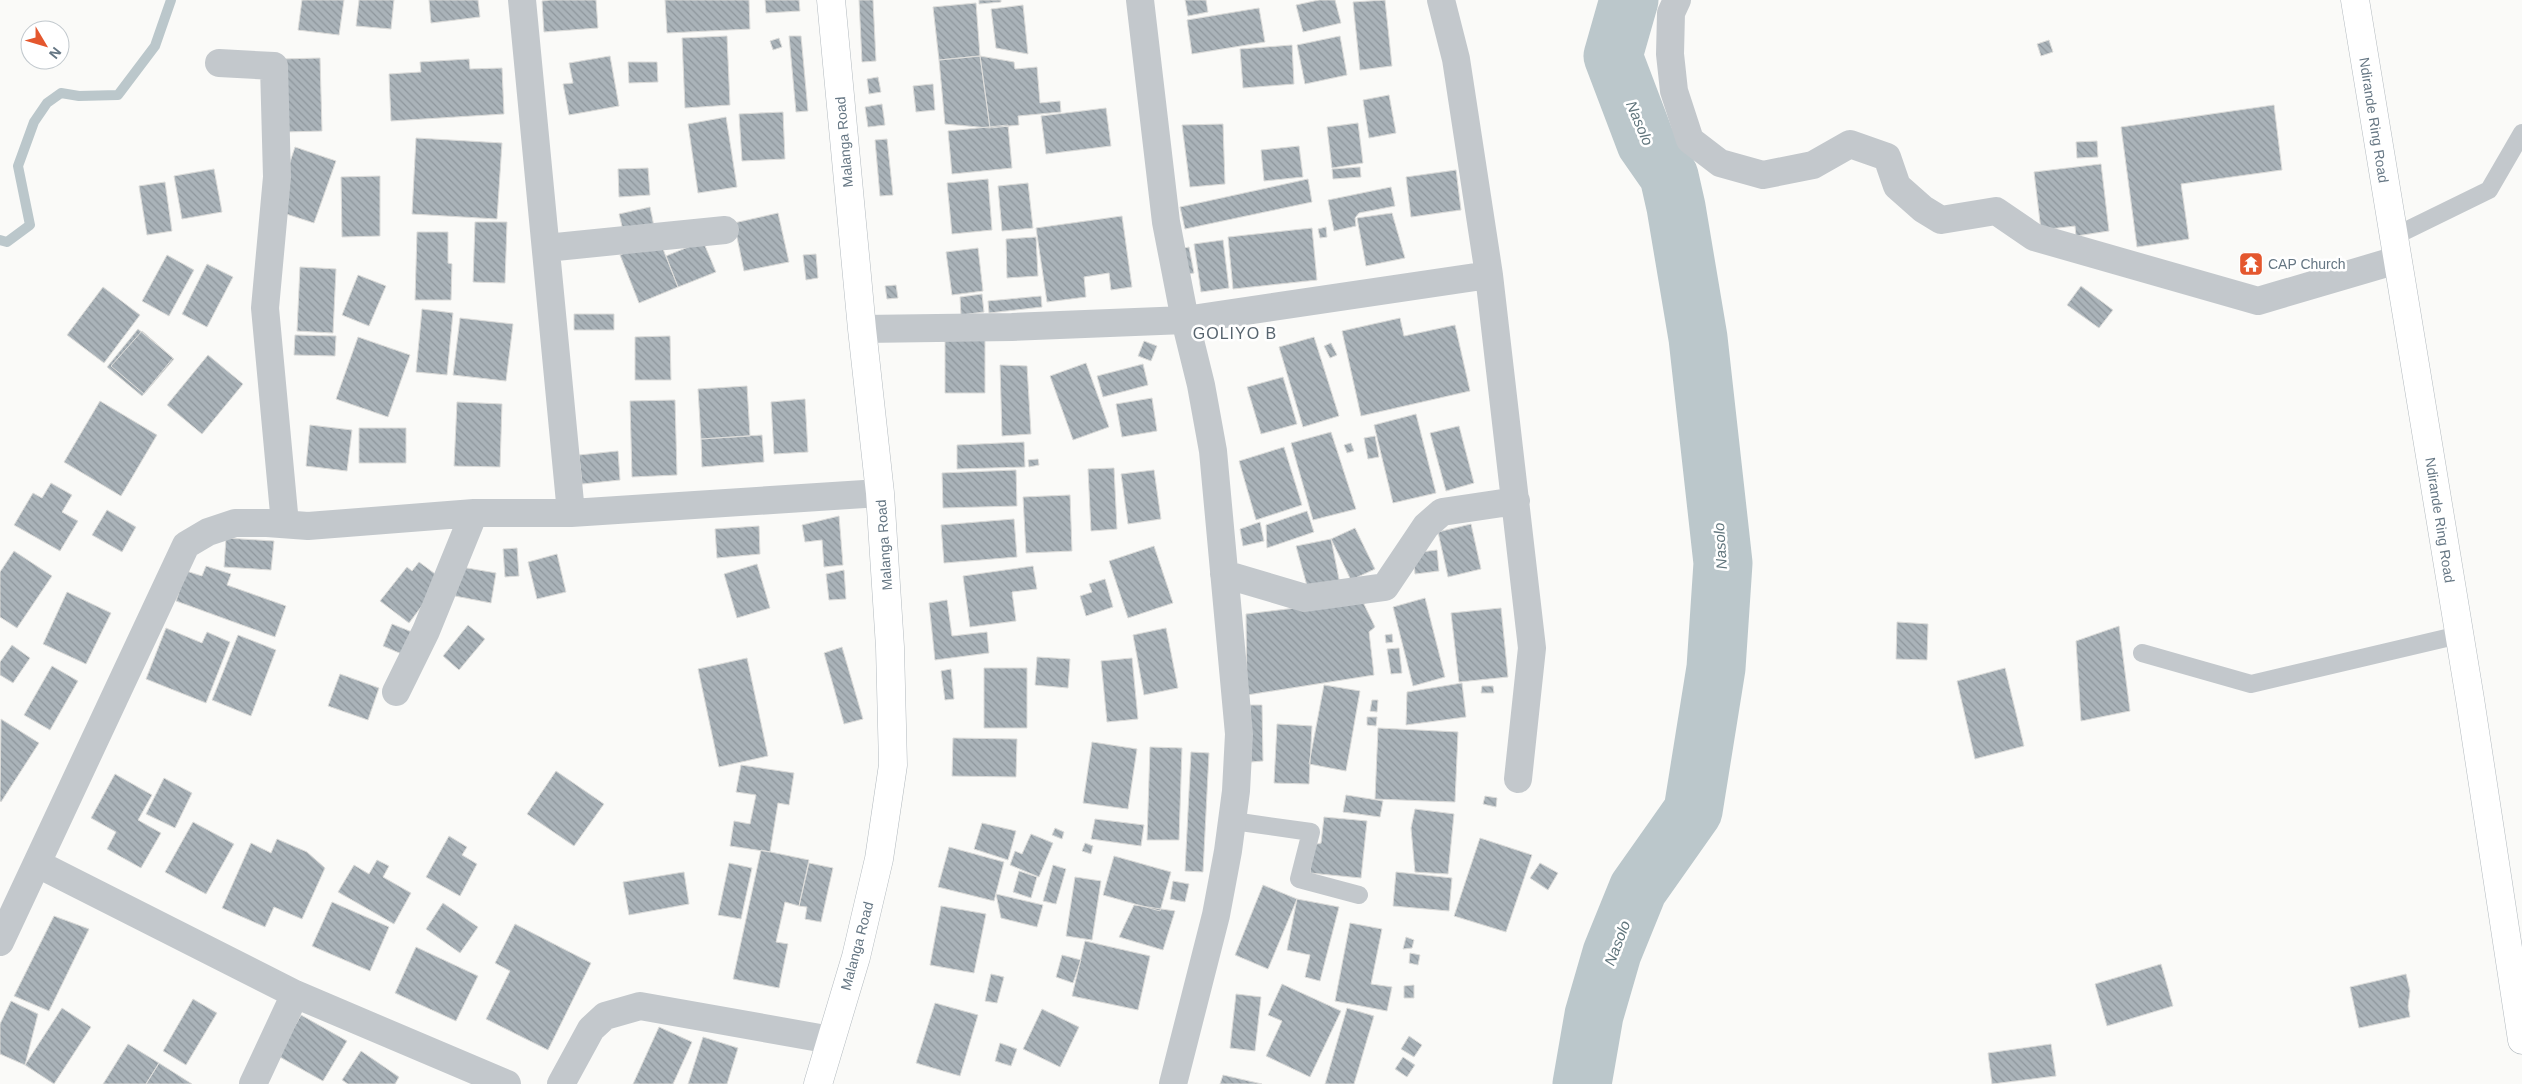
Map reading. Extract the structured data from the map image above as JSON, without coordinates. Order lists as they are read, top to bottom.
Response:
{
  "streets": {
    "street": ["Ndirande Ring Road", "Malanga Road"]
  },
  "districts": ["GOLIYO B"],
  "water": ["Nasolo"],
  "places": {
    "temple": ["CAP Church"]
  },
  "north": "bottom right"
}
